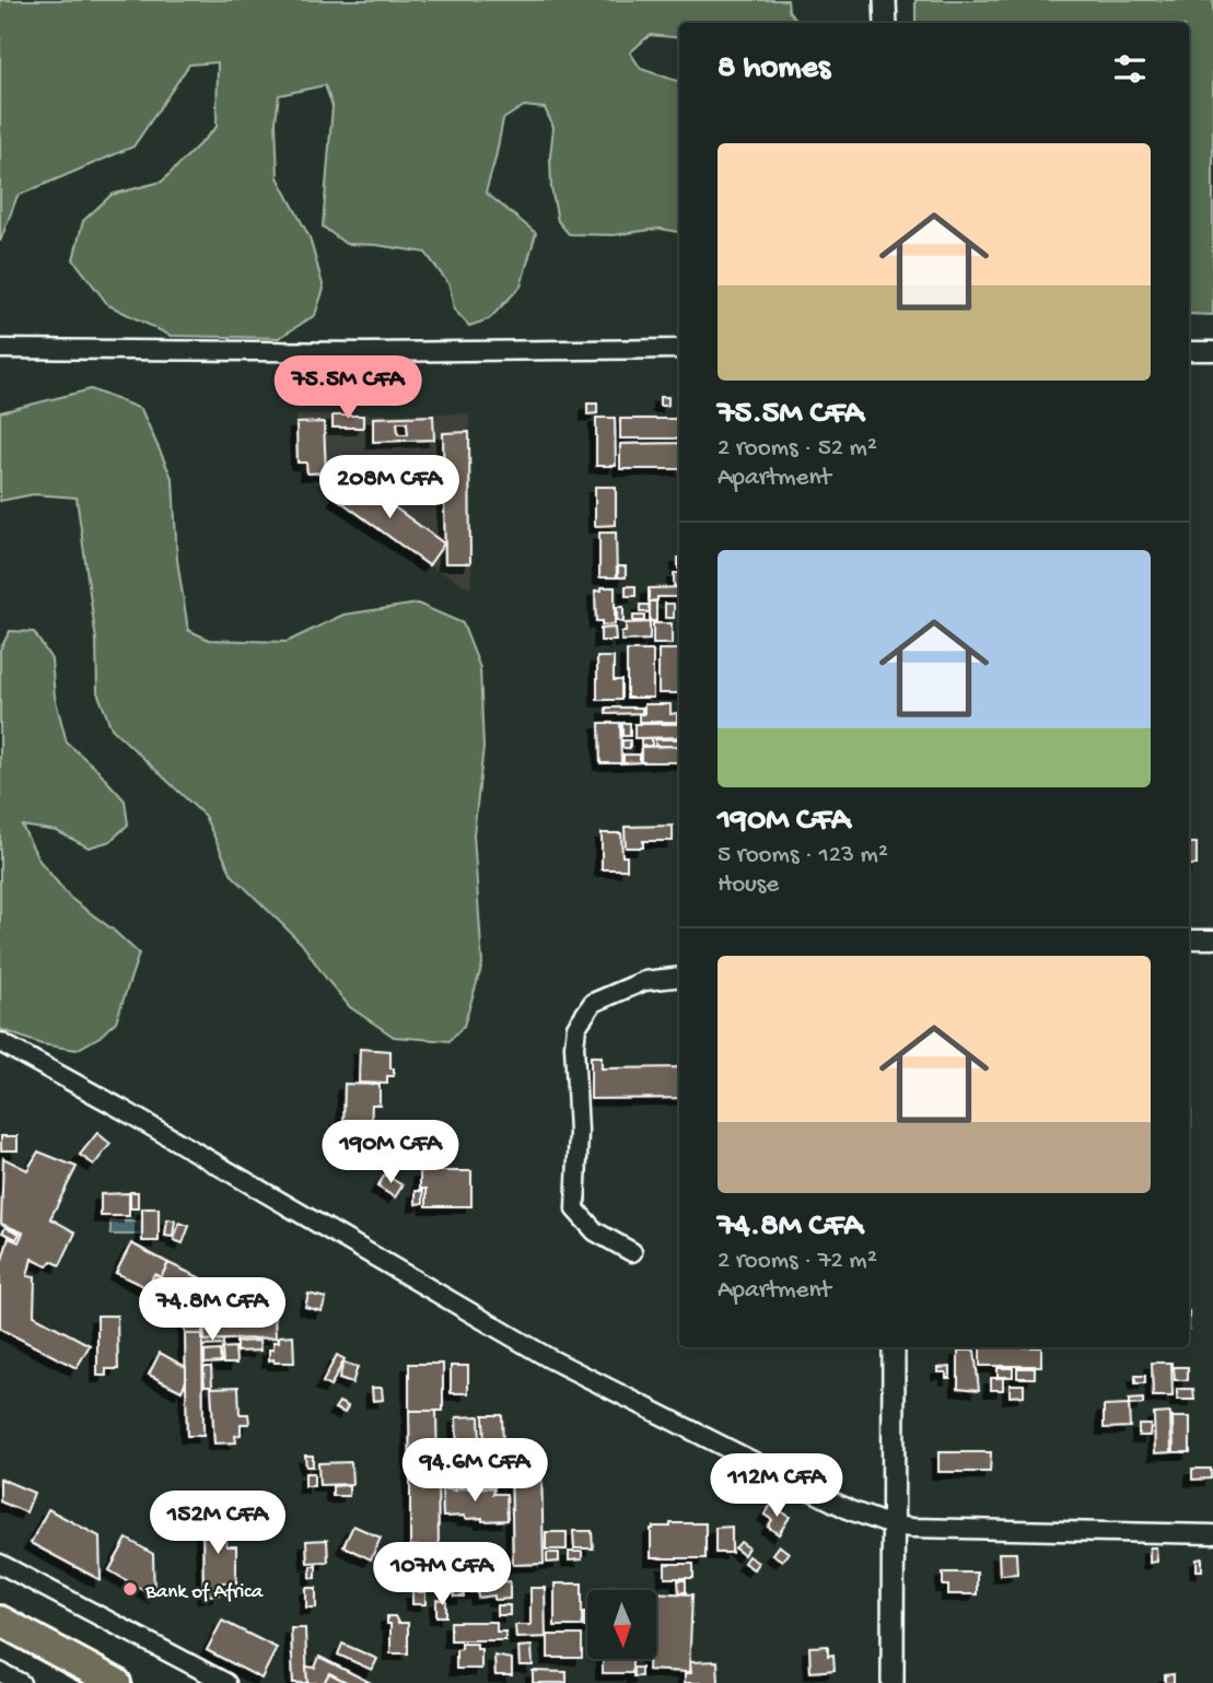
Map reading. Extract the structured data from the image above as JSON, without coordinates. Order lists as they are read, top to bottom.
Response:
{
  "places": ["Bank of Africa"],
  "north": "bottom",
  "page": {
    "heading": "8 homes",
    "list": [
      {
        "name": "75.5M CFA",
        "note": "2 rooms · 52 m² · Apartment"
      },
      {
        "name": "190M CFA",
        "note": "5 rooms · 123 m² · House"
      },
      {
        "name": "74.8M CFA",
        "note": "2 rooms · 72 m² · Apartment"
      }
    ],
    "price": [
      "75.5M CFA",
      "208M CFA",
      "190M CFA",
      "74.8M CFA",
      "94.6M CFA",
      "112M CFA",
      "152M CFA",
      "107M CFA"
    ]
  }
}
